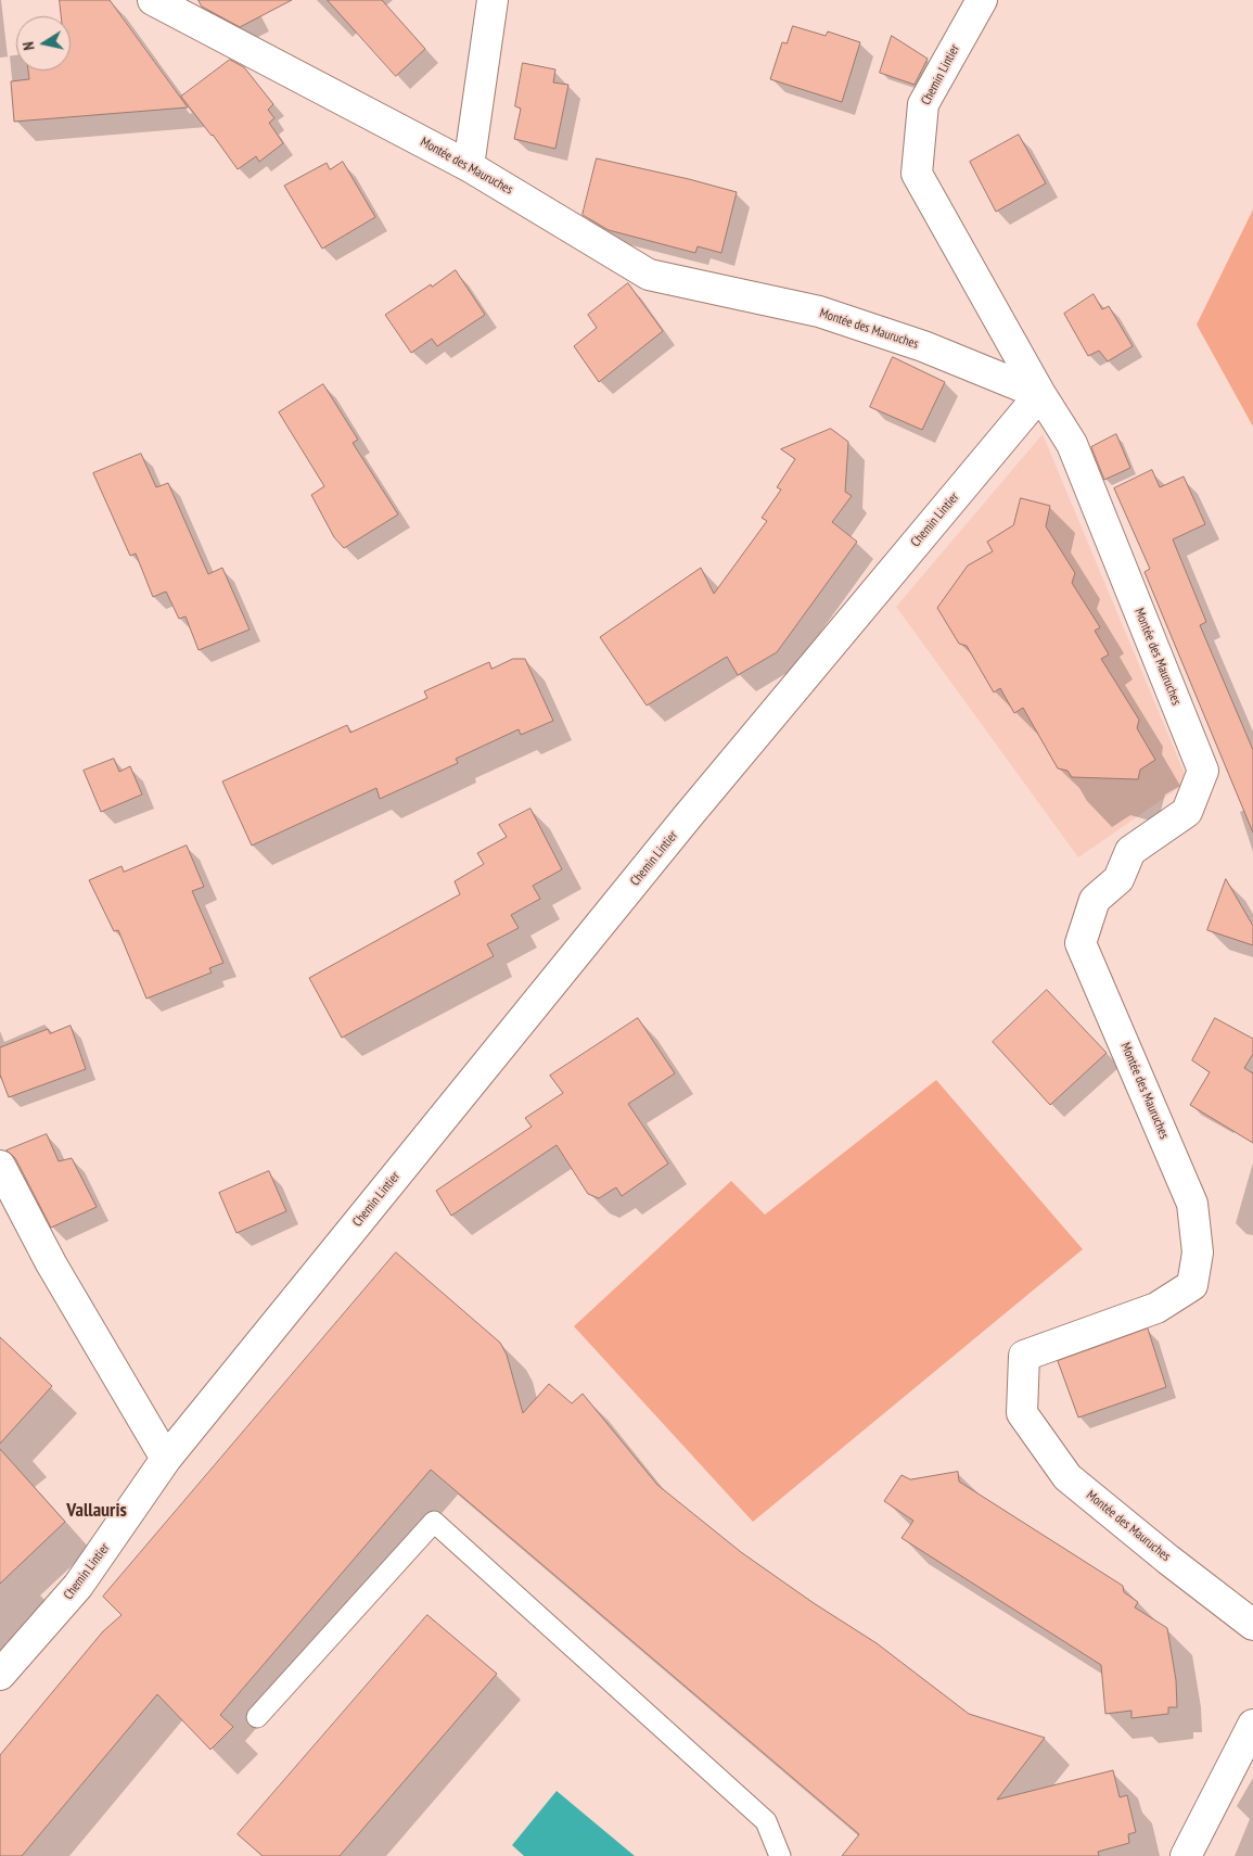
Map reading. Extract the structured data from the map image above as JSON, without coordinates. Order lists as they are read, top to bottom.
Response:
{
  "streets": {
    "street": ["Chemin Lintier", "Montée des Mauruches"]
  },
  "crossings": [
    ["Chemin Lintier", "Montée des Mauruches"]
  ],
  "districts": ["Vallauris"],
  "north": "left"
}
